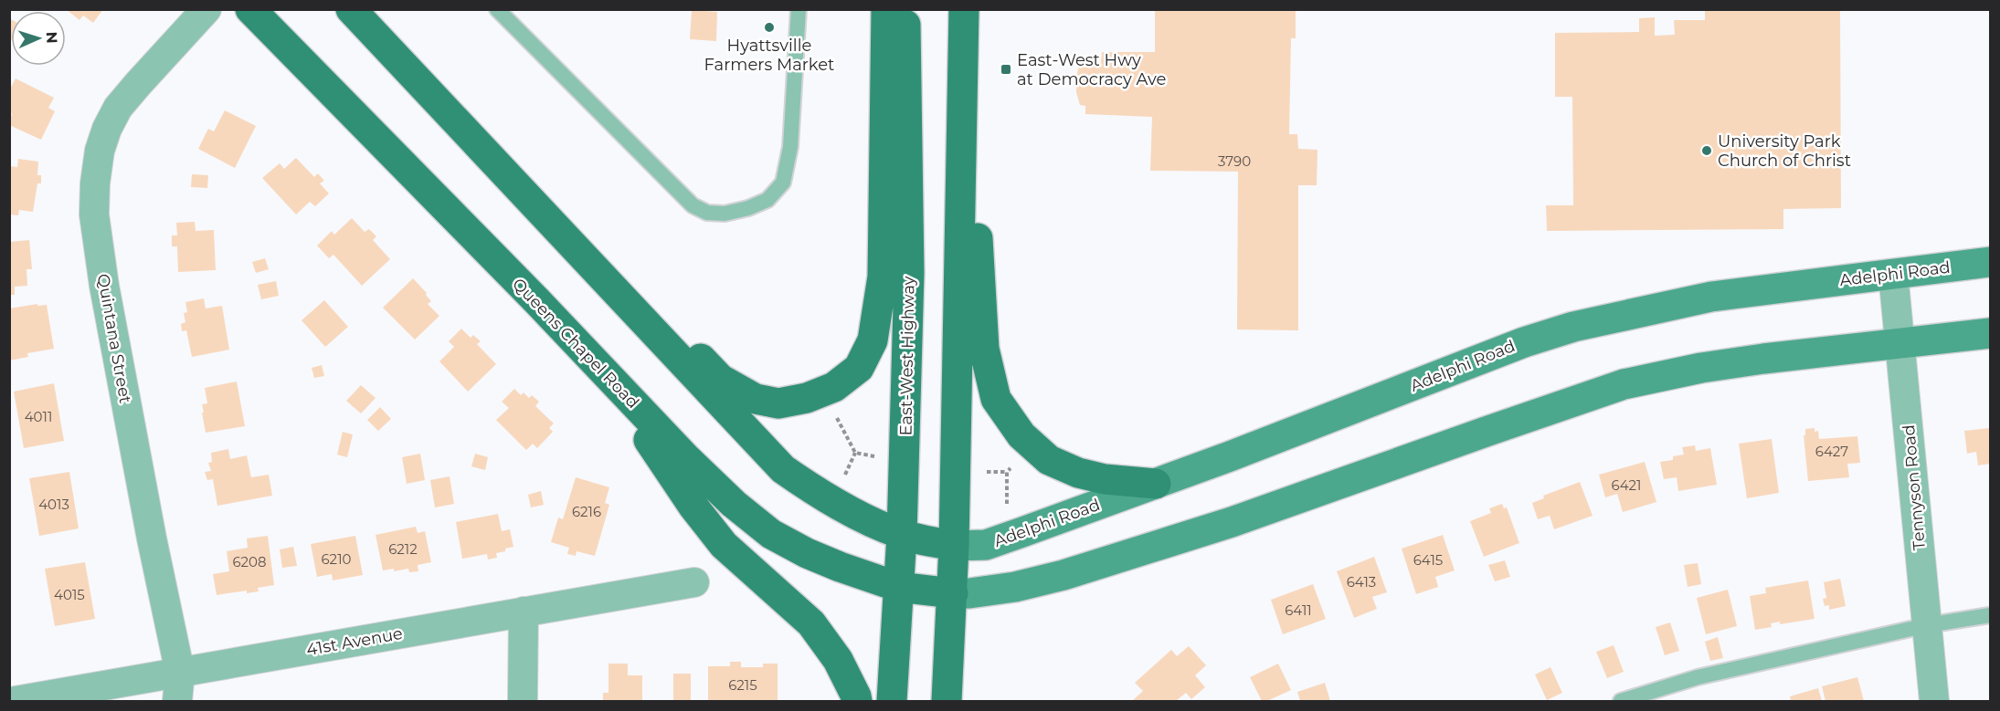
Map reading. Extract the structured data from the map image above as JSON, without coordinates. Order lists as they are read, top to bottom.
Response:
{
  "streets": {
    "main road": ["Adelphi Road", "Queens Chapel Road", "East-West Highway"],
    "street": ["Quintana Street", "Tennyson Road", "41st Avenue"]
  },
  "crossings": [
    ["Adelphi Road", "Tennyson Road"],
    ["Quintana Street", "41st Avenue"],
    ["Queens Chapel Road", "East-West Highway"]
  ],
  "places": {
    "other": ["Hyattsville Farmers Market", "University Park Church of Christ"],
    "transit": ["East-West Hwy at Democracy Ave"]
  },
  "house_numbers": [
    "3790",
    "4011",
    "6427",
    "6421",
    "4013",
    "6216",
    "6212",
    "6210",
    "6415",
    "6208",
    "6413",
    "4015",
    "6411",
    "6215"
  ],
  "north": "right"
}
